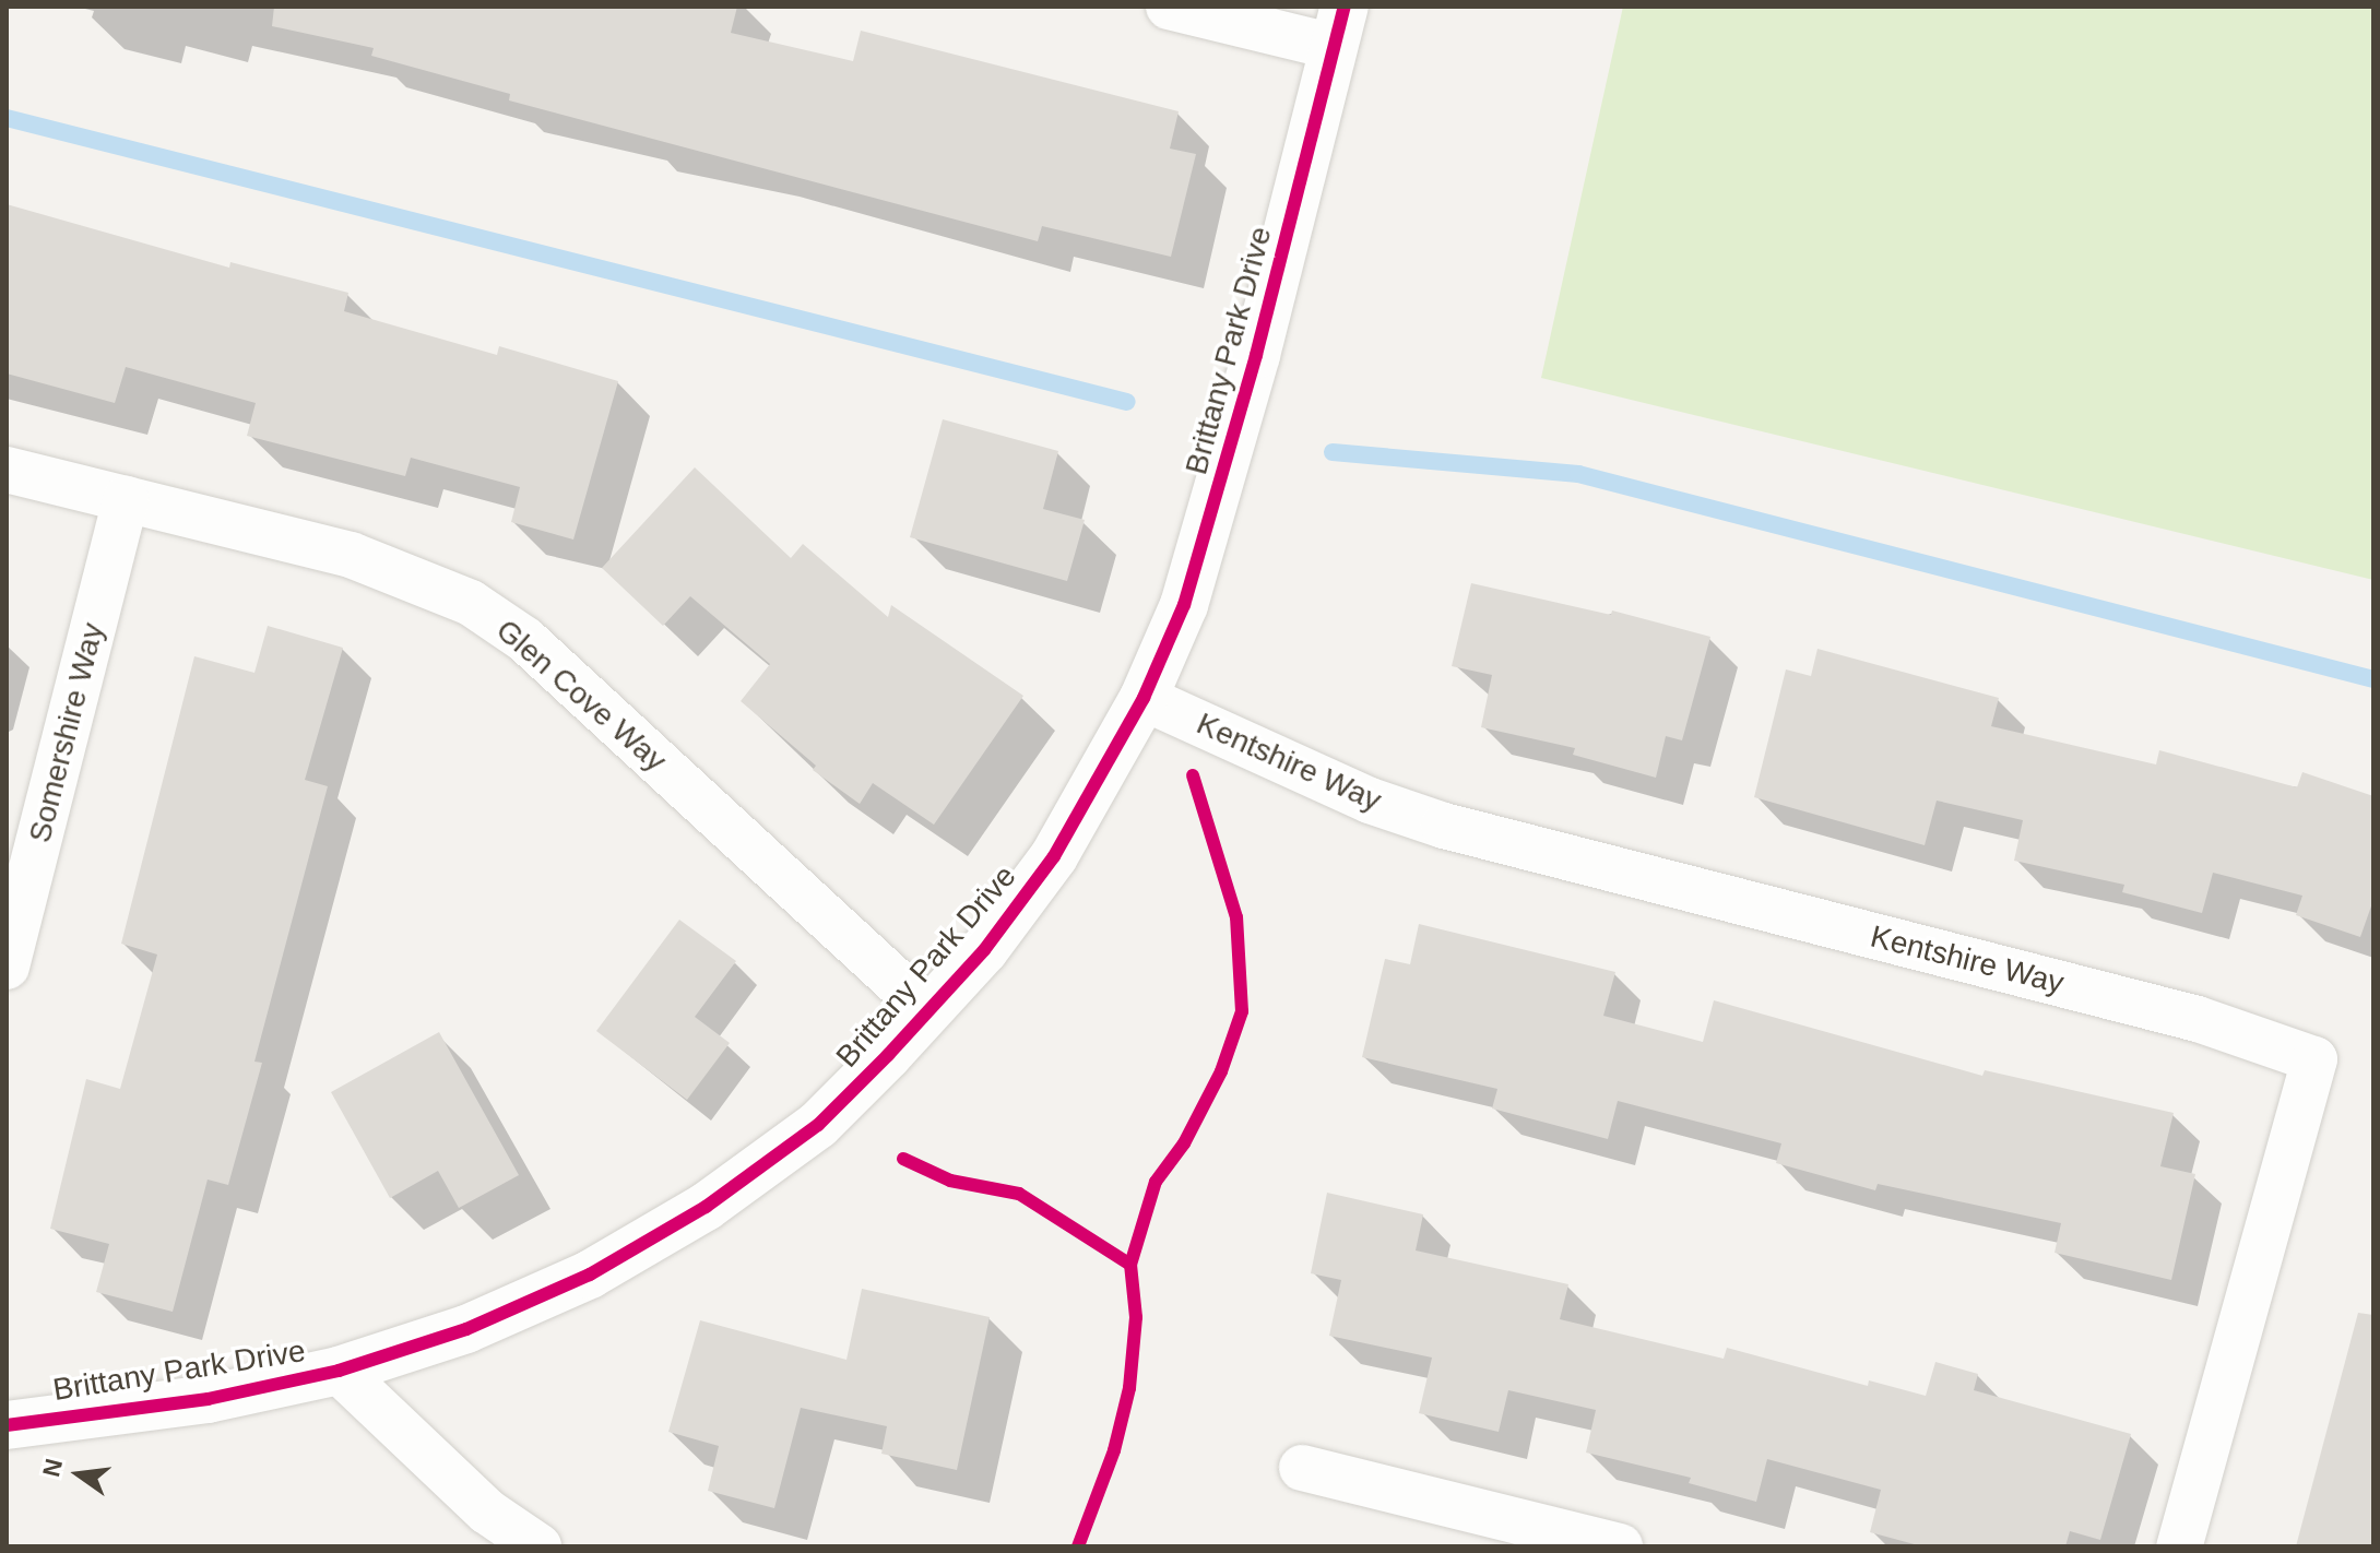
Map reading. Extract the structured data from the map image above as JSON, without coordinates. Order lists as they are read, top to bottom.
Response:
{
  "streets": {
    "street": [
      "Brittany Park Drive",
      "Glen Cove Way",
      "Somershire Way",
      "Kentshire Way"
    ]
  },
  "crossings": [
    ["Brittany Park Drive", "Glen Cove Way"],
    ["Brittany Park Drive", "Kentshire Way"],
    ["Glen Cove Way", "Somershire Way"]
  ],
  "north": "left"
}
